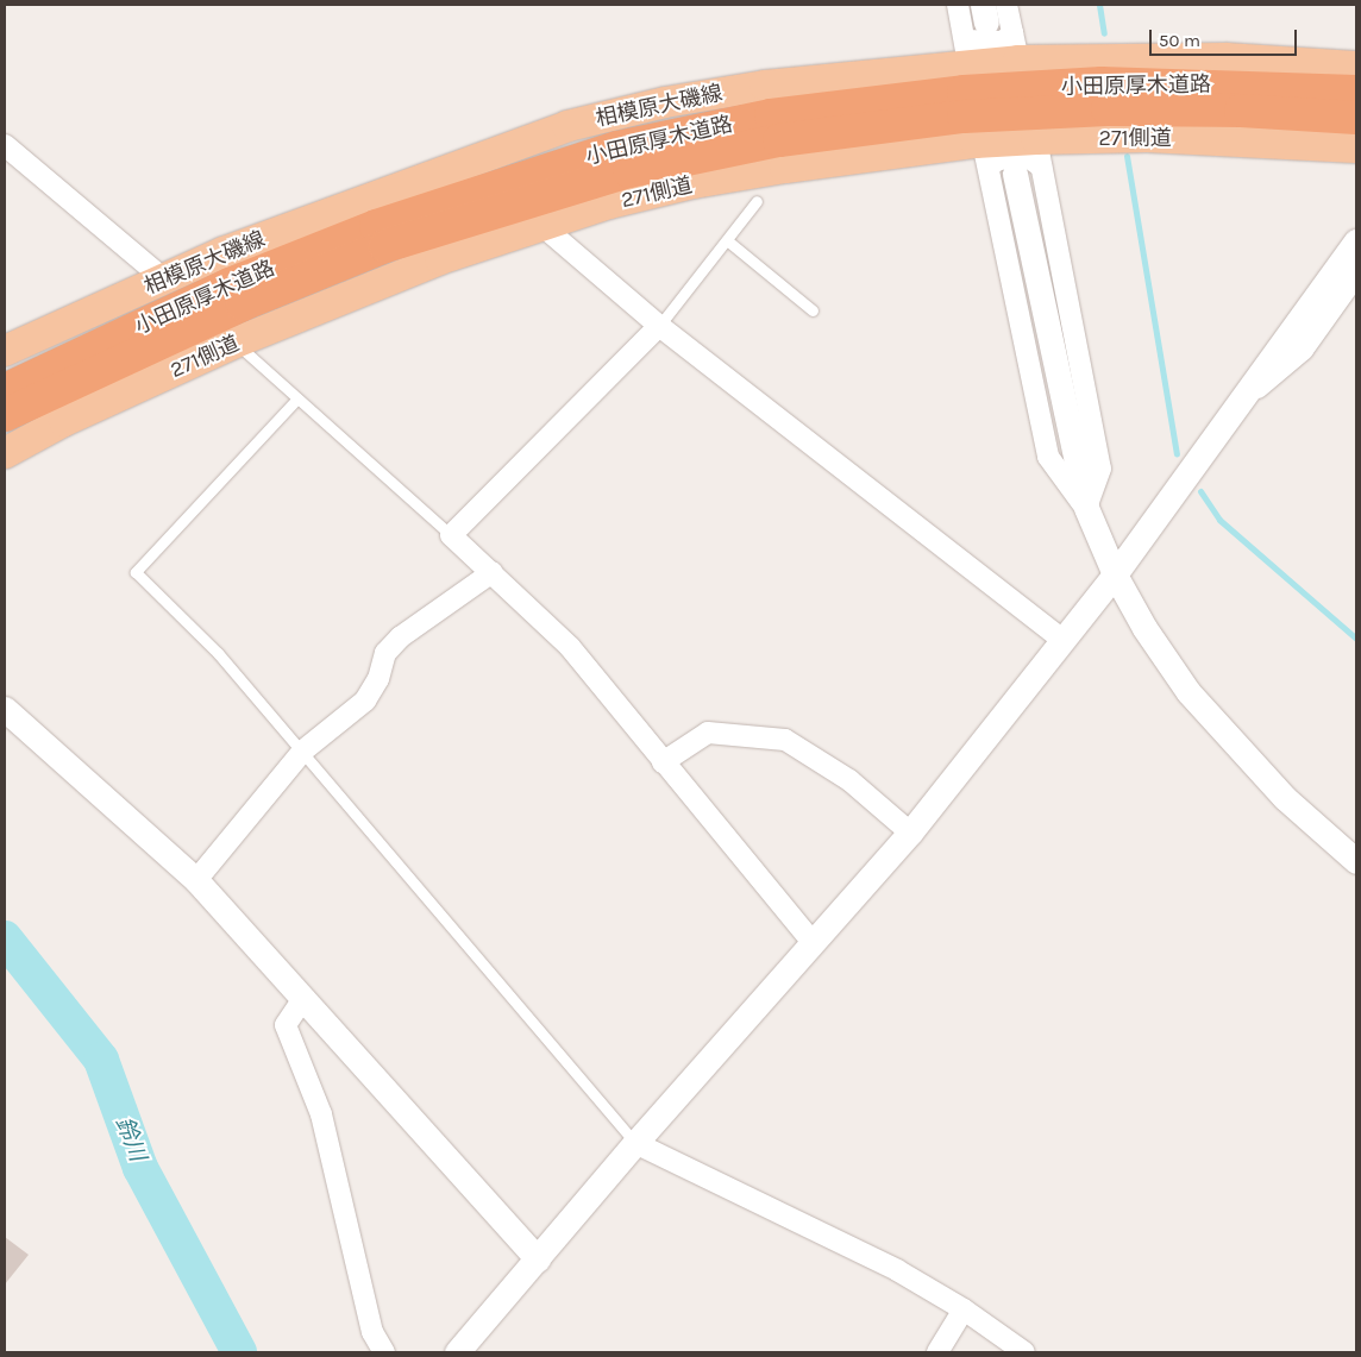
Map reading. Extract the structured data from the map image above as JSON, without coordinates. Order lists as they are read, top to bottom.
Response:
{
  "streets": {
    "highway": ["小田原厚木道路"],
    "main road": ["相模原大磯線", "271側道"]
  },
  "water": ["鈴川"],
  "scale_bar": "50 m"
}
